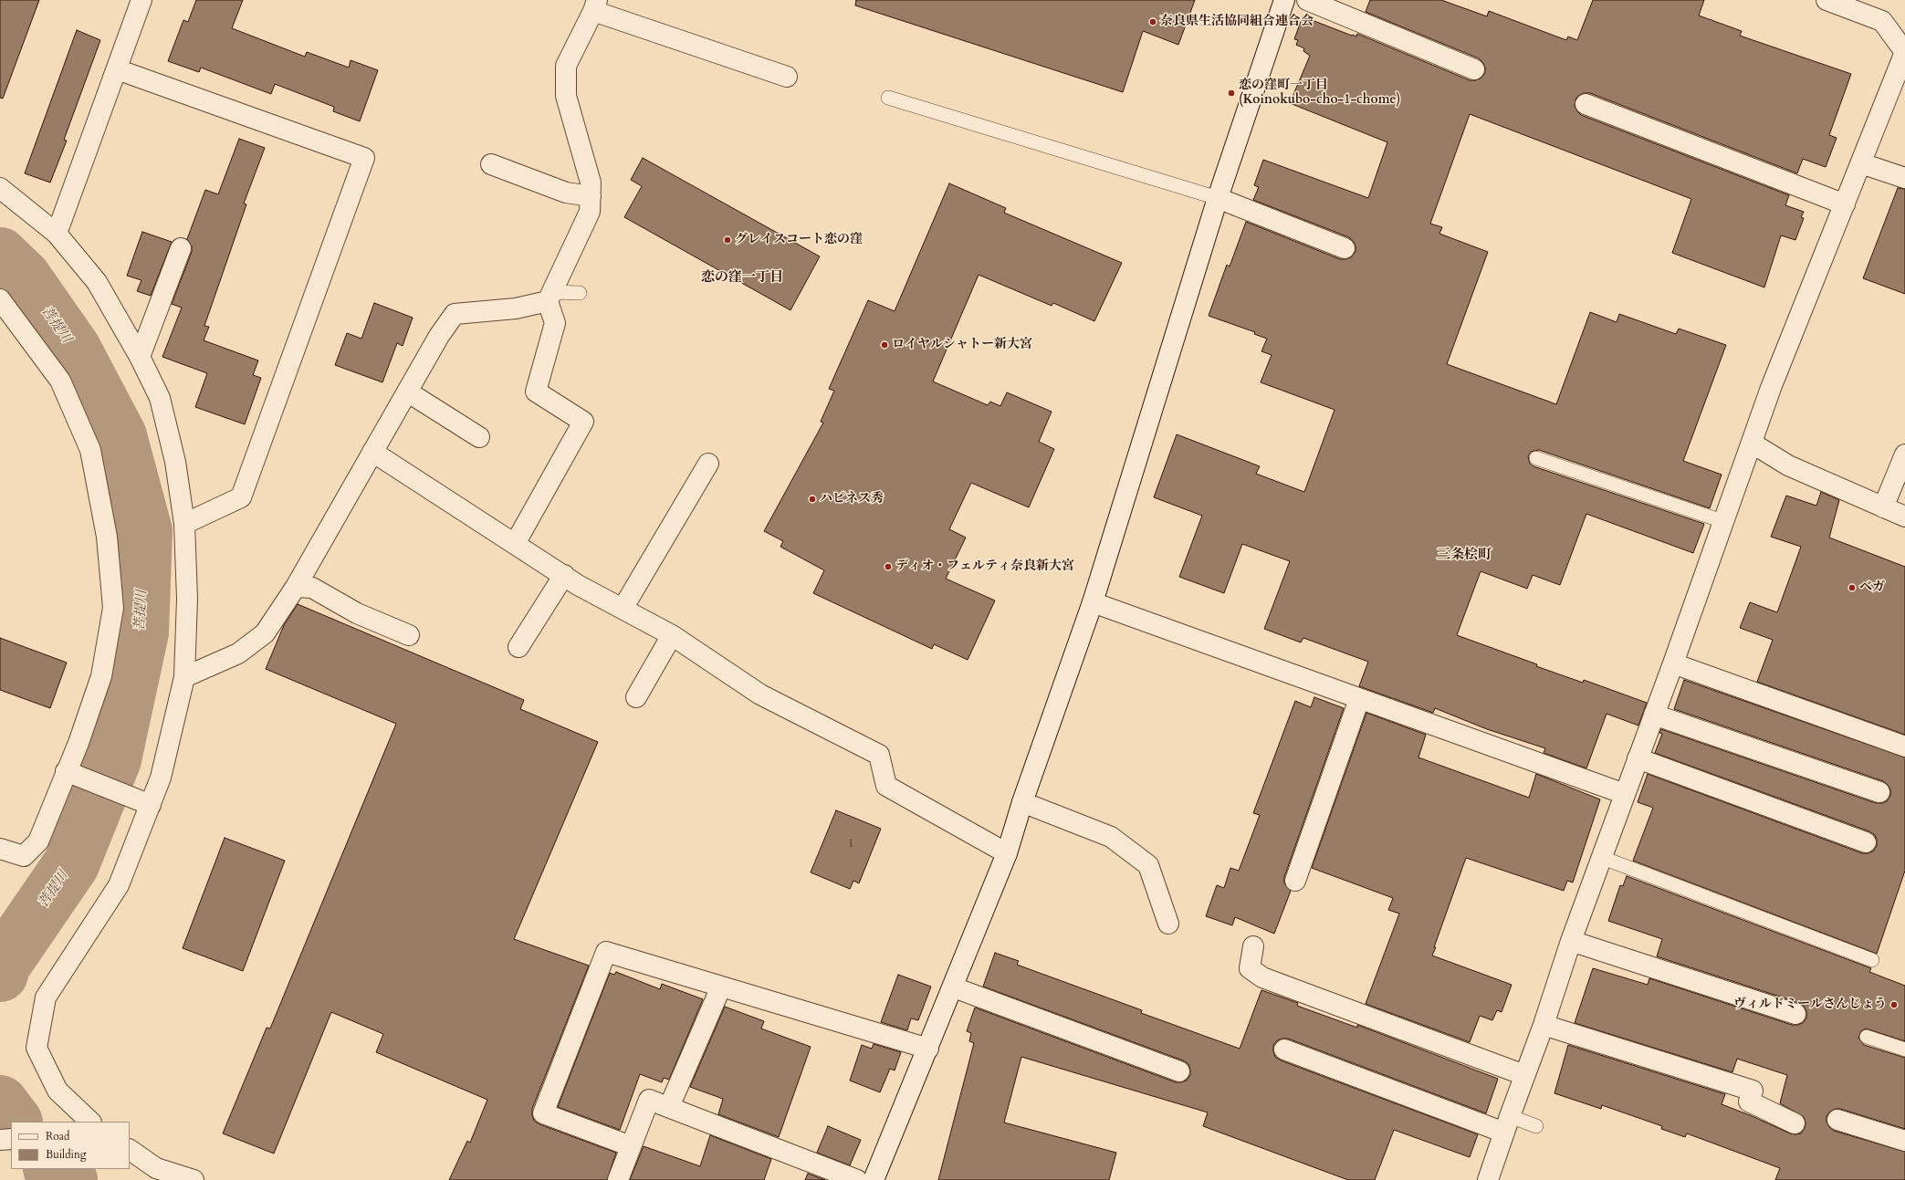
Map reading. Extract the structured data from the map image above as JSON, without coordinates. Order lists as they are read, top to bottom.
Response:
{
  "districts": ["恋の窪一丁目", "三条桧町"],
  "water": ["菩提川"],
  "places": [
    "奈良県生活協同組合連合会",
    "恋の窪町一丁目 (Koinokubo-cho-1-chome)",
    "グレイスコート恋の窪",
    "ロイヤルシャトー新大宮",
    "ハピネス秀",
    "ディオ・フェルティ奈良新大宮",
    "ベガ",
    "ヴィルドミールさんじょう"
  ],
  "house_numbers": ["1"],
  "legend": ["Road", "Building"]
}
